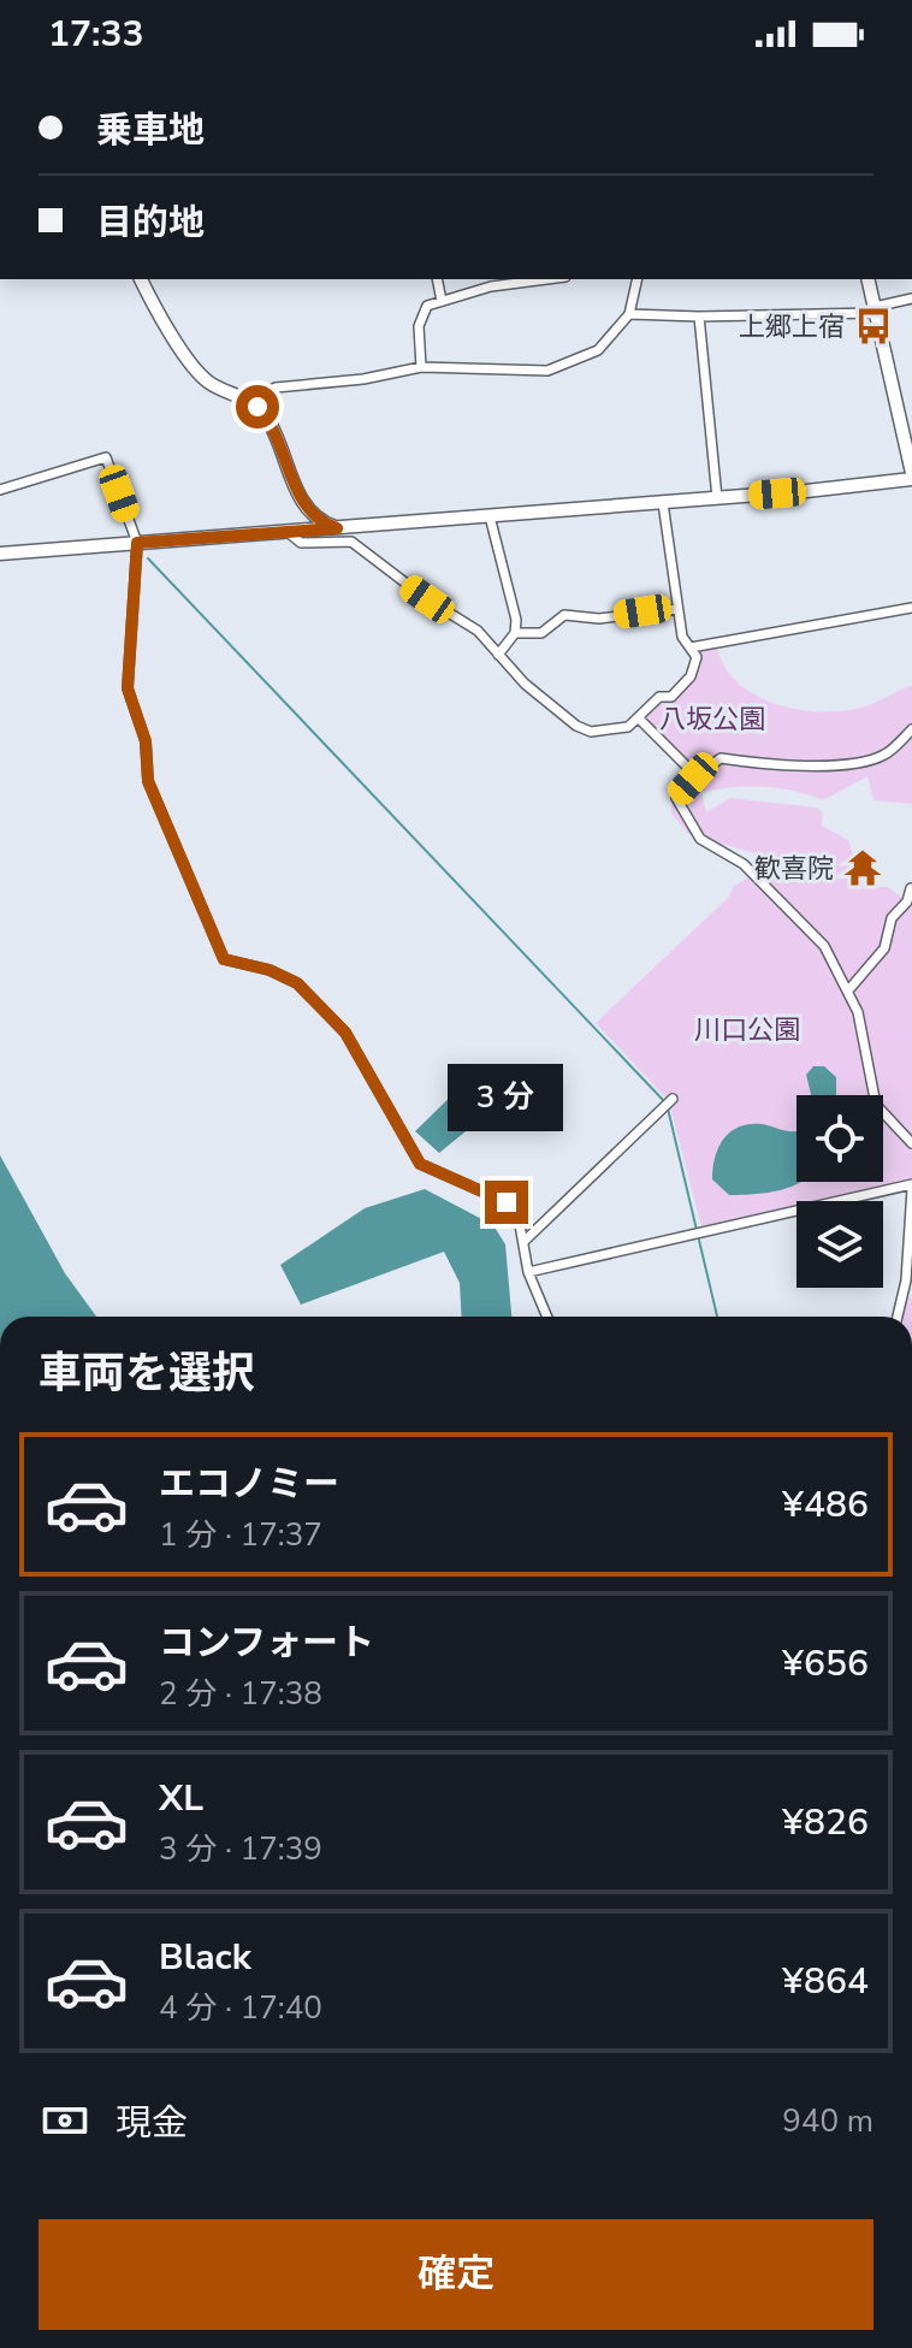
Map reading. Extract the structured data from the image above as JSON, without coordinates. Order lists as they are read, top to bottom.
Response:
{
  "parks": ["八坂公園", "川口公園"],
  "places": {
    "bus stop": ["上郷上宿"],
    "temple": ["歓喜院"]
  },
  "page": {
    "status": "17:33",
    "banner": ["乗車地", "目的地"],
    "bubble": "3 分",
    "heading": "車両を選択",
    "list": [
      {
        "name": "エコノミー",
        "note": "1 分 · 17:37",
        "value": "¥486"
      },
      {
        "name": "コンフォート",
        "note": "2 分 · 17:38",
        "value": "¥656"
      },
      {
        "name": "XL",
        "note": "3 分 · 17:39",
        "value": "¥826"
      },
      {
        "name": "Black",
        "note": "4 分 · 17:40",
        "value": "¥864"
      }
    ],
    "pay": ["現金", "940 m"],
    "buttons": "確定"
  }
}
